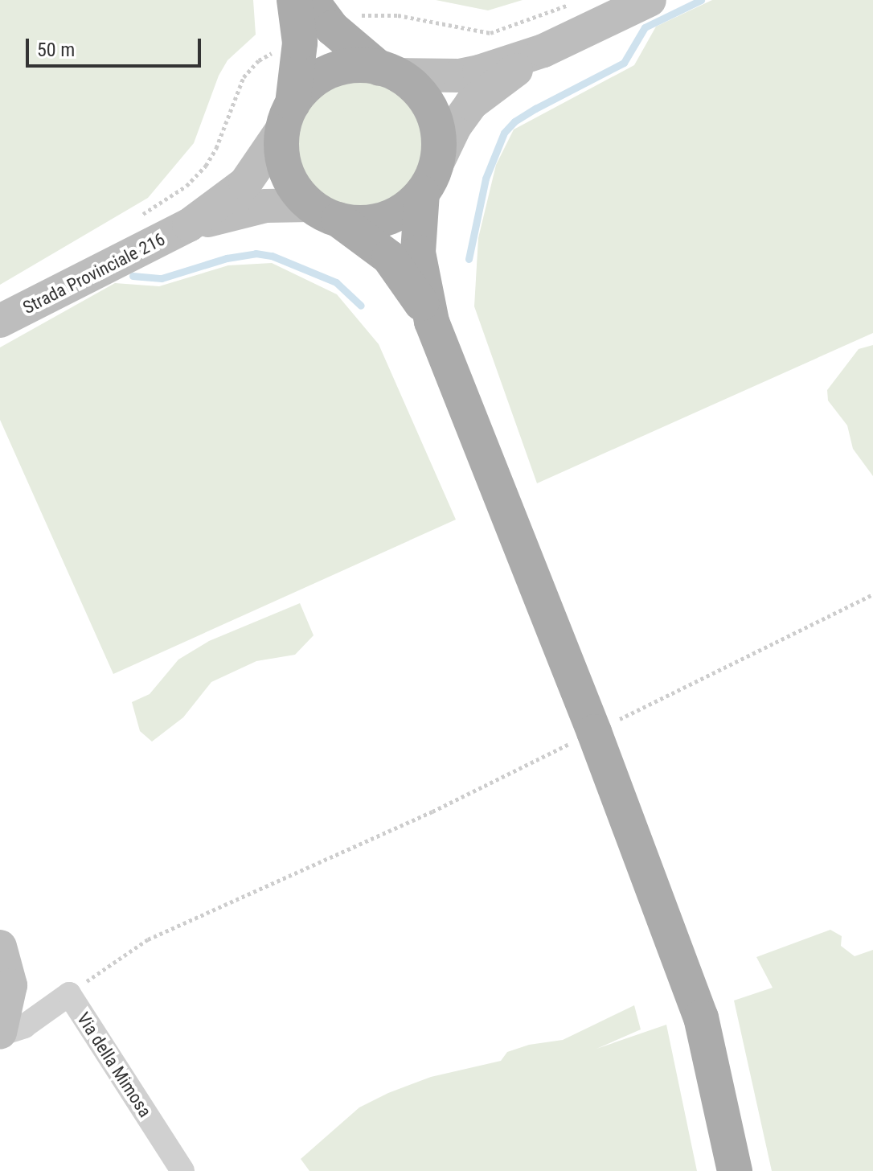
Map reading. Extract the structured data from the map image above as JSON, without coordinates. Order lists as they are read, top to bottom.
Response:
{
  "streets": {
    "street": ["Strada Provinciale 216", "Via della Mimosa"]
  },
  "scale_bar": "50 m"
}
